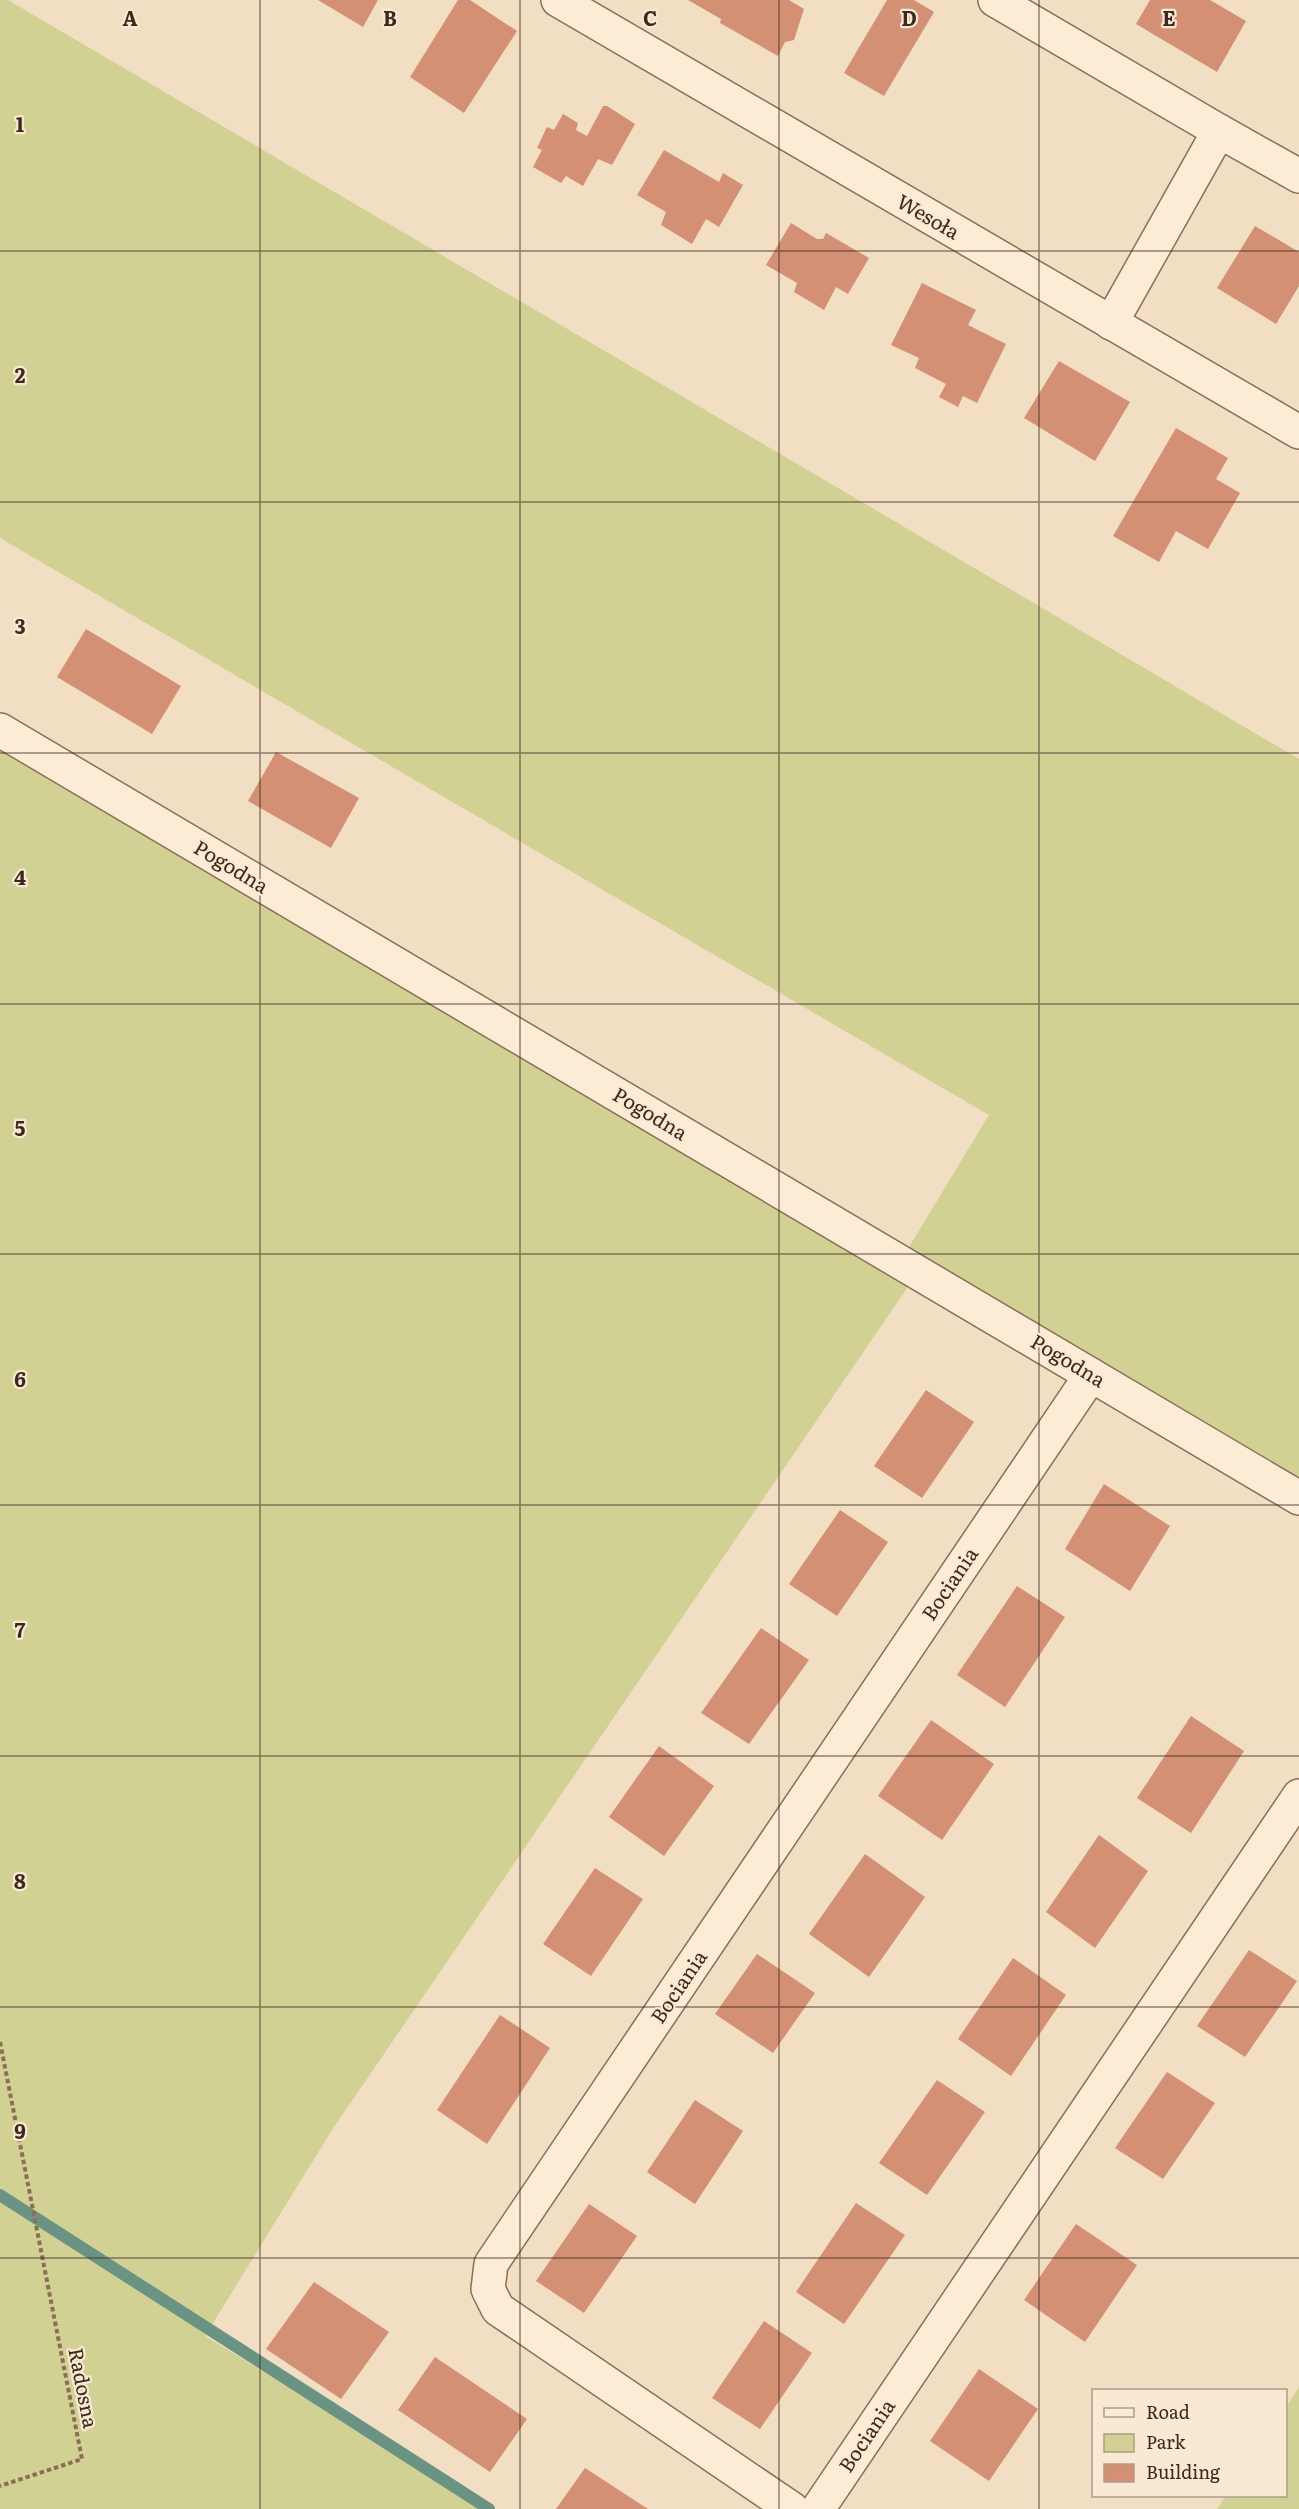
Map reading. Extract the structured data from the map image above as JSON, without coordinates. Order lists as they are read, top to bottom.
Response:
{
  "streets": {
    "street": ["Wesoła", "Pogodna", "Bociania"],
    "path": ["Radosna"]
  },
  "crossings": [
    ["Pogodna", "Bociania"]
  ],
  "legend": ["Road", "Park", "Building"],
  "grid": {
    "columns": [
      "A",
      "B",
      "C",
      "D",
      "E"
    ],
    "rows": [
      "1",
      "2",
      "3",
      "4",
      "5",
      "6",
      "7",
      "8",
      "9"
    ]
  }
}
